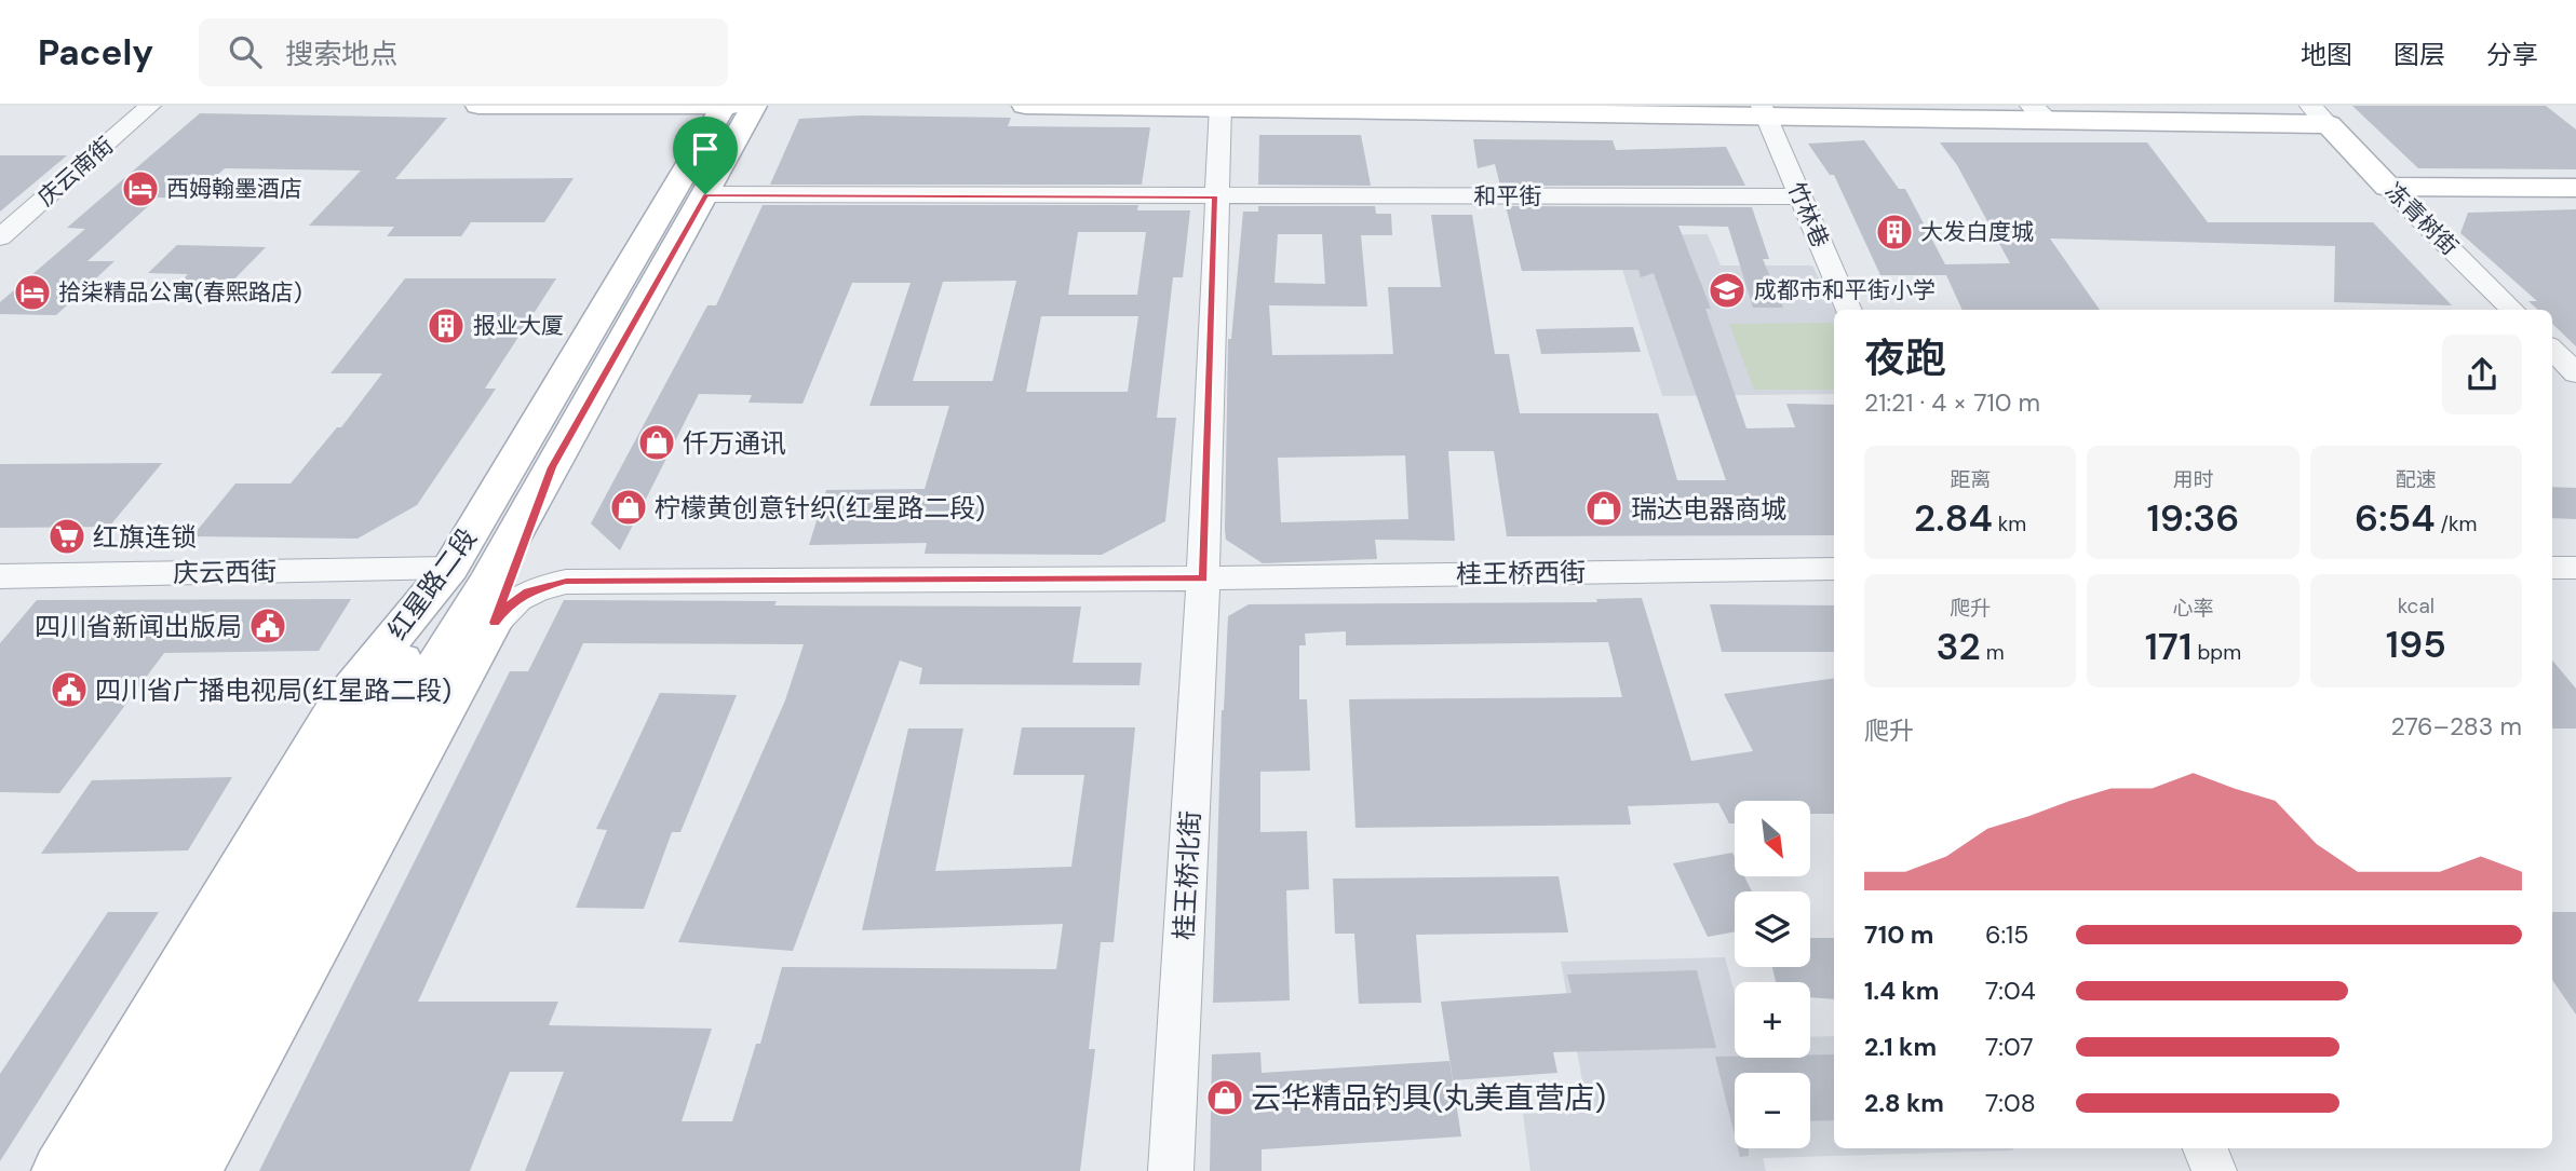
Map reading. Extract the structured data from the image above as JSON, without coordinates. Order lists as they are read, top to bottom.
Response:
{
  "streets": {
    "main road": ["冻青树街", "红星路二段"],
    "street": [
      "庆云南街",
      "和平街",
      "竹林巷",
      "庆云西街",
      "桂王桥西街",
      "桂王桥北街"
    ]
  },
  "crossings": [
    ["和平街", "竹林巷"],
    ["和平街", "红星路二段"],
    ["和平街", "桂王桥北街"],
    ["庆云西街", "红星路二段"],
    ["桂王桥西街", "红星路二段"],
    ["桂王桥西街", "桂王桥北街"]
  ],
  "places": {
    "hotel": ["西姆翰墨酒店", "拾柒精品公寓(春熙路店)"],
    "building": ["大发白度城", "报业大厦"],
    "school or university": ["成都市和平街小学"],
    "shop": [
      "仟万通讯",
      "柠檬黄创意针织(红星路二段)",
      "瑞达电器商城",
      "云华精品钓具(丸美直营店)"
    ],
    "supermarket": ["红旗连锁"],
    "public building": ["四川省新闻出版局", "四川省广播电视局(红星路二段)"]
  },
  "north": "bottom right",
  "page": {
    "header": "Pacely",
    "search": "搜索地点",
    "nav": ["地图", "图层", "分享"],
    "heading": ["夜跑", "21:21 · 4 × 710 m"],
    "stats": [
      ["距离", "2.84 km"],
      ["用时", "19:36"],
      ["配速", "6:54 /km"],
      ["爬升", "32 m"],
      ["心率", "171 bpm"],
      ["kcal", "195"]
    ],
    "chart": ["爬升", "276–283 m"],
    "map_buttons": ["+", "−"],
    "list": [
      {
        "name": "710 m",
        "note": "6:15"
      },
      {
        "name": "1.4 km",
        "note": "7:04"
      },
      {
        "name": "2.1 km",
        "note": "7:07"
      },
      {
        "name": "2.8 km",
        "note": "7:08"
      }
    ]
  }
}
